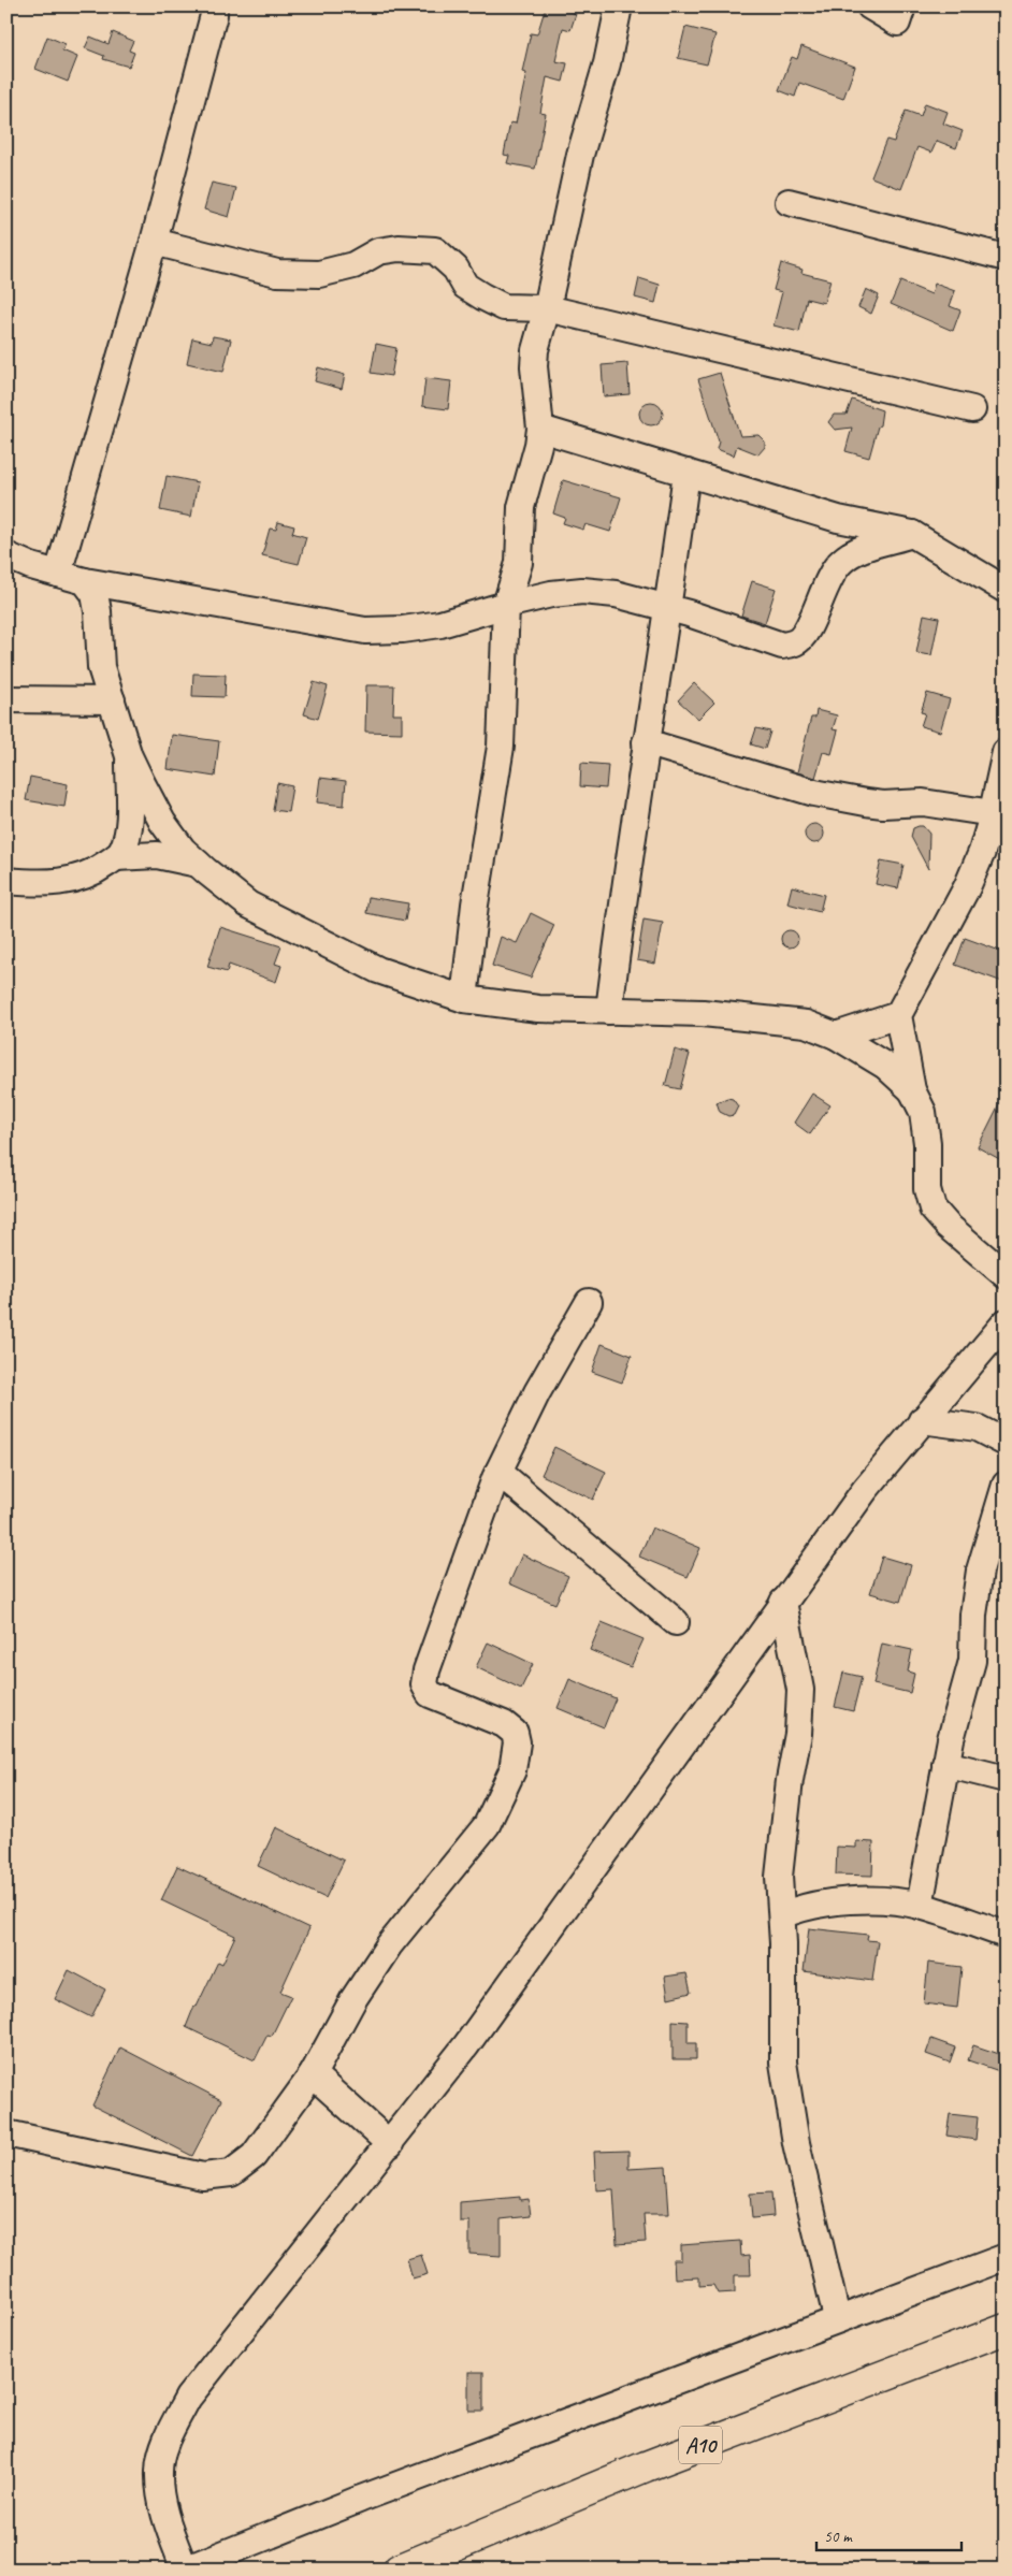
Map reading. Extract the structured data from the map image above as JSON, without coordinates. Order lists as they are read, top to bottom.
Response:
{
  "streets": {
    "main road": ["A10"]
  },
  "scale_bar": "50 m"
}
